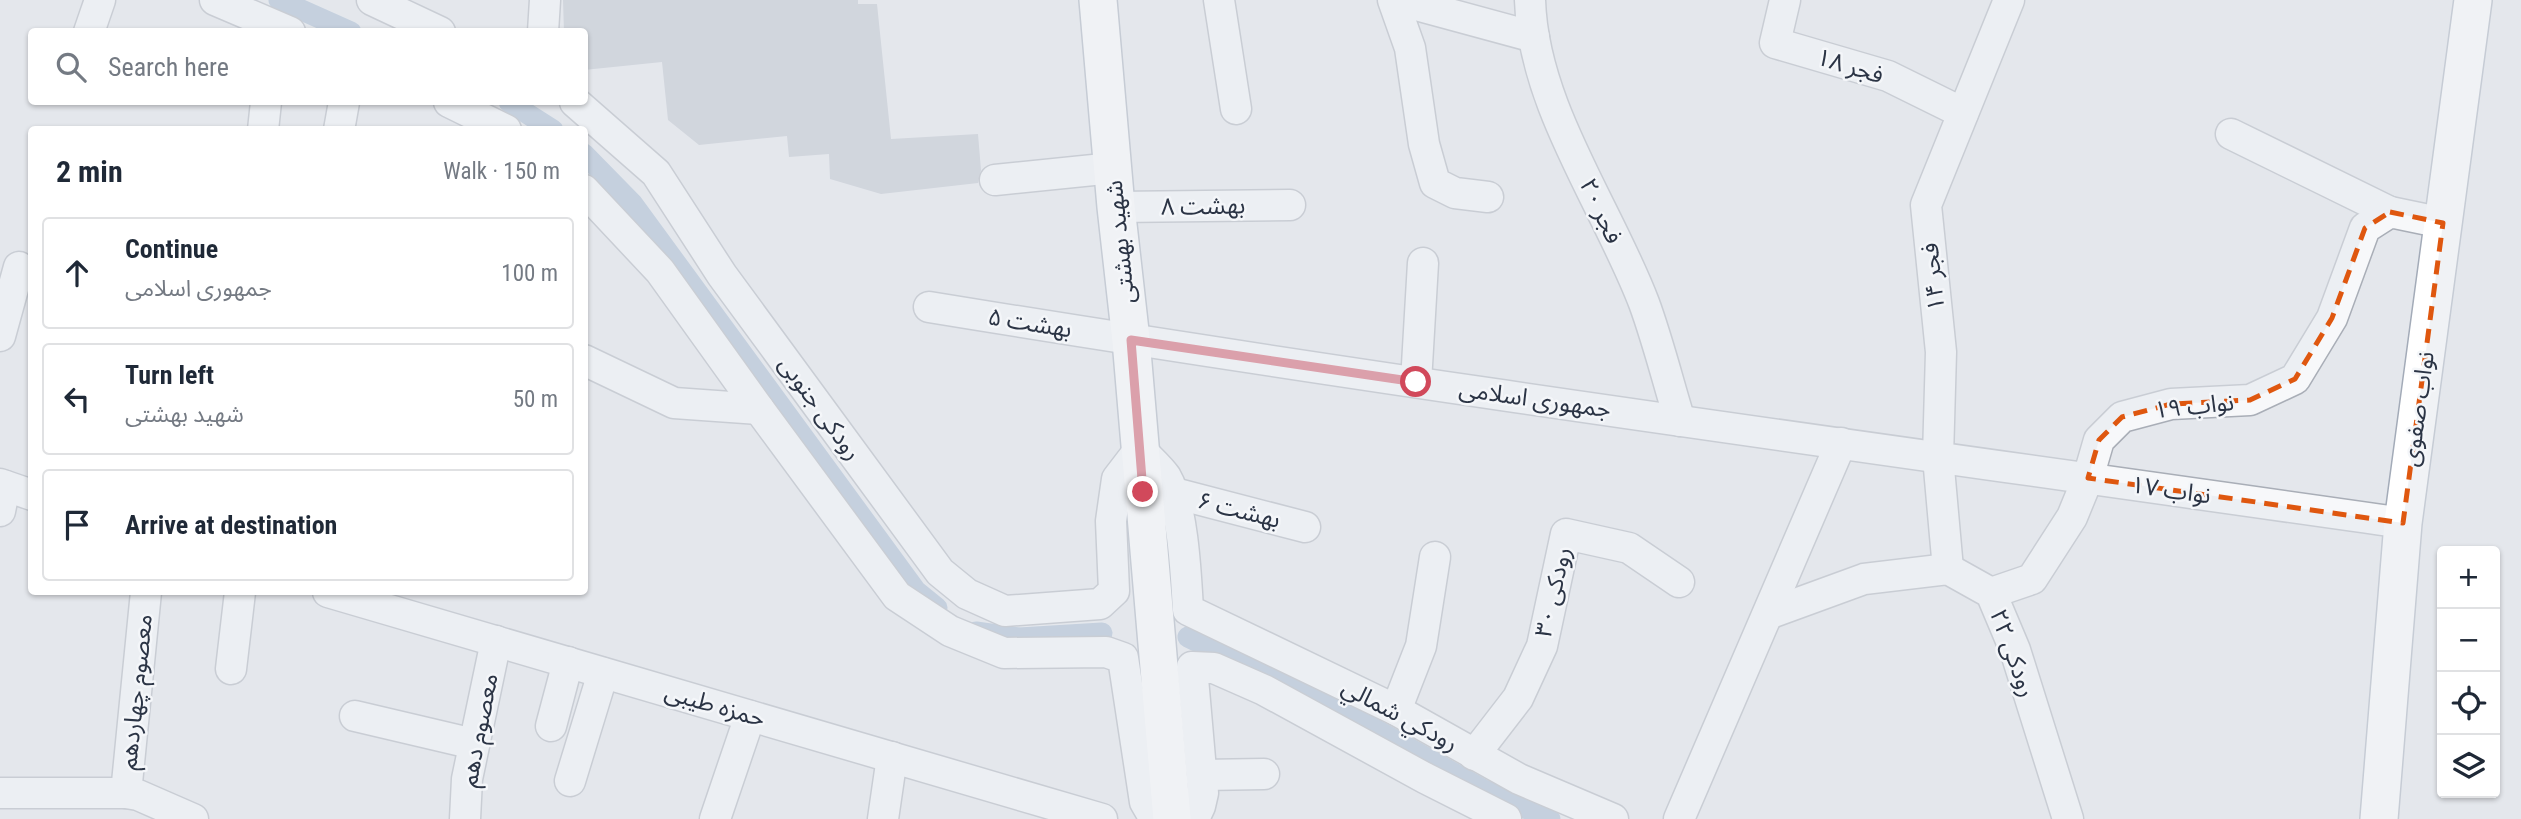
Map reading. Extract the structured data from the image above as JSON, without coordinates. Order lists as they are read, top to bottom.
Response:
{
  "streets": {
    "main road": ["شهید بهشتی", "نواب صفوی"],
    "street": [
      "فجر ۱۸",
      "بهشت ۸",
      "فجر ۲۰",
      "فجر ۱۴",
      "بهشت ۵",
      "جمهوری اسلامی",
      "نواب ۱۹",
      "رودکی جنوبی",
      "نواب ۱۷",
      "بهشت ۶",
      "رودکی ۳۰",
      "رودکی ۲۲",
      "معصوم چهاردهم",
      "حمزه طیبی",
      "رودکي شمالي",
      "معصوم دهم"
    ]
  },
  "crossings": [
    ["فجر ۱۸", "فجر ۱۴"],
    ["بهشت ۸", "شهید بهشتی"],
    ["فجر ۲۰", "جمهوری اسلامی"],
    ["شهید بهشتی", "بهشت ۵"],
    ["شهید بهشتی", "جمهوری اسلامی"],
    ["شهید بهشتی", "رودکی جنوبی"],
    ["شهید بهشتی", "بهشت ۶"],
    ["شهید بهشتی", "رودکي شمالي"],
    ["فجر ۱۴", "جمهوری اسلامی"],
    ["فجر ۱۴", "نواب ۱۷"],
    ["فجر ۱۴", "رودکی ۲۲"],
    ["بهشت ۵", "جمهوری اسلامی"],
    ["جمهوری اسلامی", "نواب ۱۷"],
    ["نواب ۱۹", "نواب ۱۷"],
    ["نواب ۱۹", "رودکی ۲۲"],
    ["نواب صفوی", "نواب ۱۷"],
    ["بهشت ۶", "رودکي شمالي"],
    ["رودکی ۳۰", "رودکي شمالي"],
    ["حمزه طیبی", "معصوم دهم"]
  ],
  "page": {
    "search": "Search here",
    "heading": ["2 min", "Walk · 150 m"],
    "list": [
      ["Continue", "جمهوری اسلامی", "100 m"],
      ["Turn left", "شهید بهشتی", "50 m"],
      "Arrive at destination"
    ],
    "map_buttons": ["+", "−"]
  }
}
